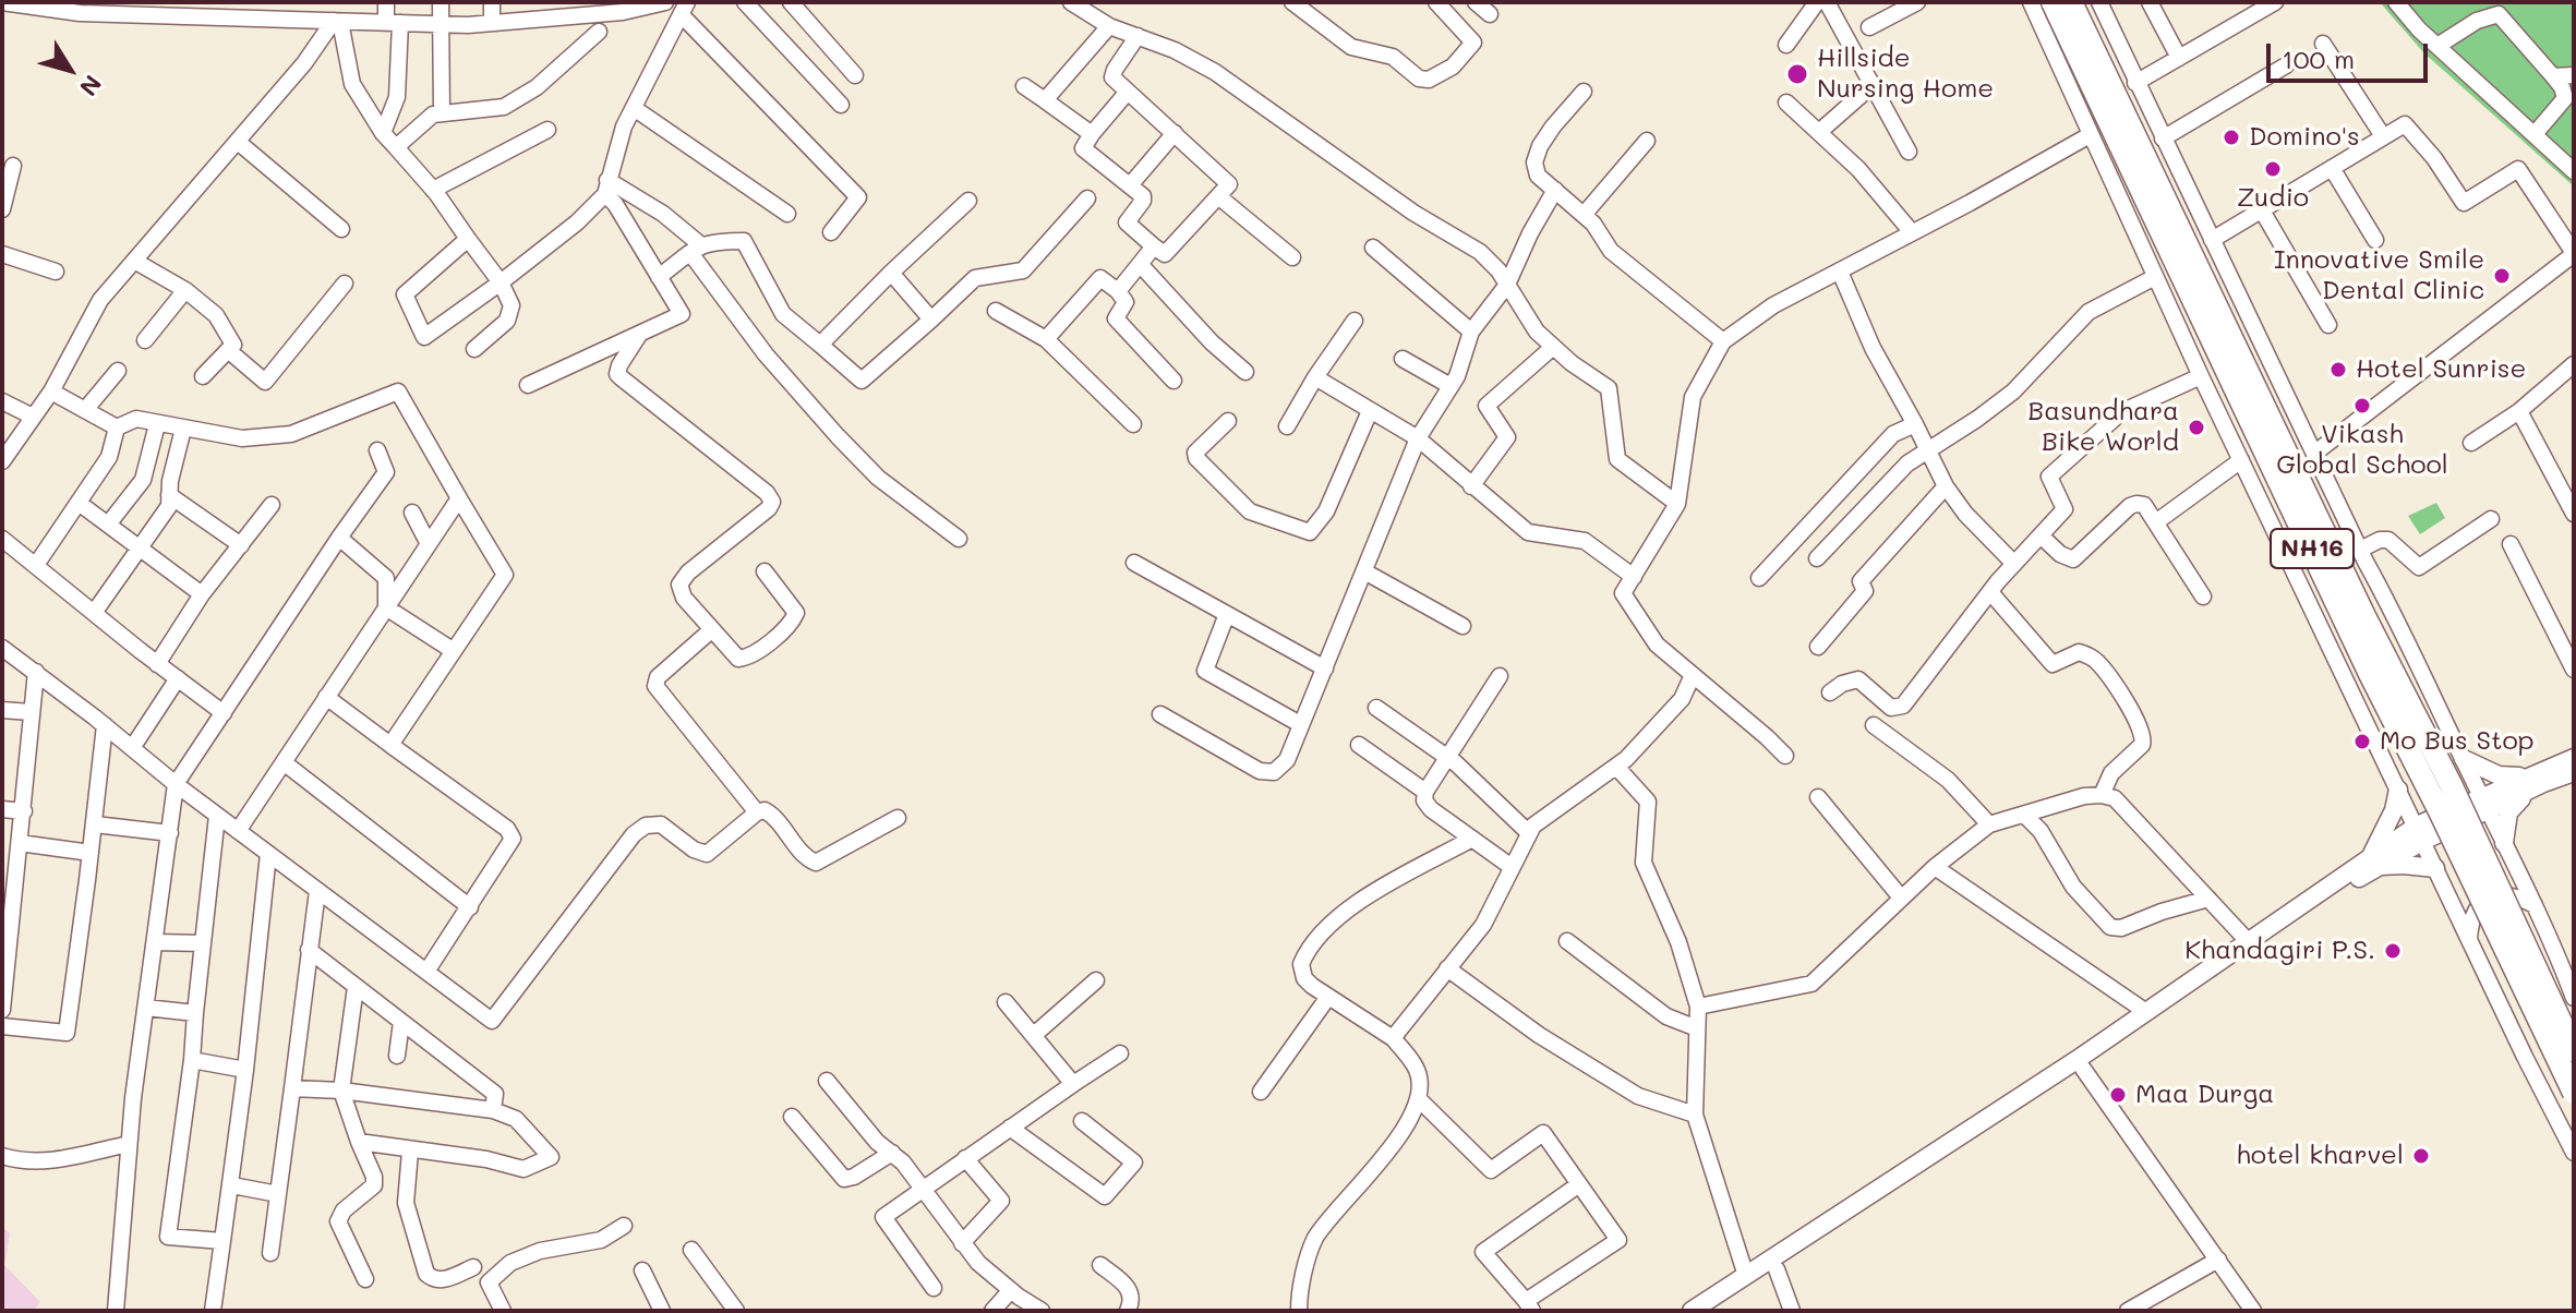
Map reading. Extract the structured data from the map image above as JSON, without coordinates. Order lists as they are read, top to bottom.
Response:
{
  "streets": {
    "highway": ["NH16"]
  },
  "places": [
    "Hillside Nursing Home",
    "Domino's",
    "Zudio",
    "Innovative Smile Dental Clinic",
    "Hotel Sunrise",
    "Vikash Global School",
    "Basundhara Bike World",
    "Mo Bus Stop",
    "Khandagiri P.S.",
    "Maa Durga",
    "hotel kharvel"
  ],
  "scale_bar": "100 m",
  "north": "bottom right"
}
